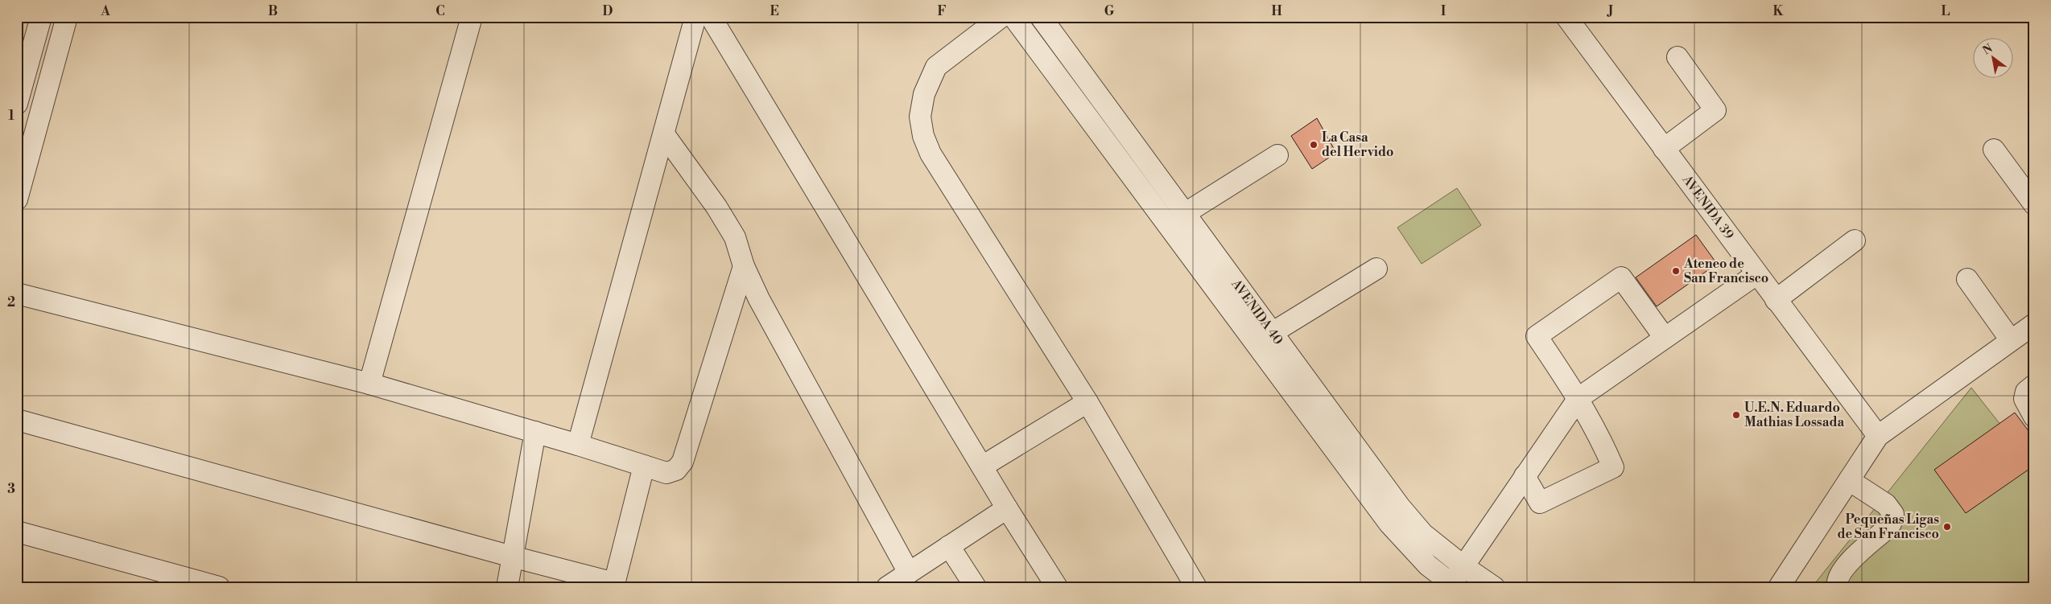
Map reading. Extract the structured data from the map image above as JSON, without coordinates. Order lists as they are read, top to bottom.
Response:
{
  "streets": {
    "street": ["AVENIDA 39", "AVENIDA 40"]
  },
  "places": [
    "La Casa del Hervido",
    "Ateneo de San Francisco",
    "U.E.N. Eduardo Mathias Lossada",
    "Pequeñas Ligas de San Francisco"
  ],
  "north": "top left",
  "grid": {
    "columns": [
      "A",
      "B",
      "C",
      "D",
      "E",
      "F",
      "G",
      "H",
      "I",
      "J",
      "K",
      "L"
    ],
    "rows": ["1", "2", "3"]
  }
}
